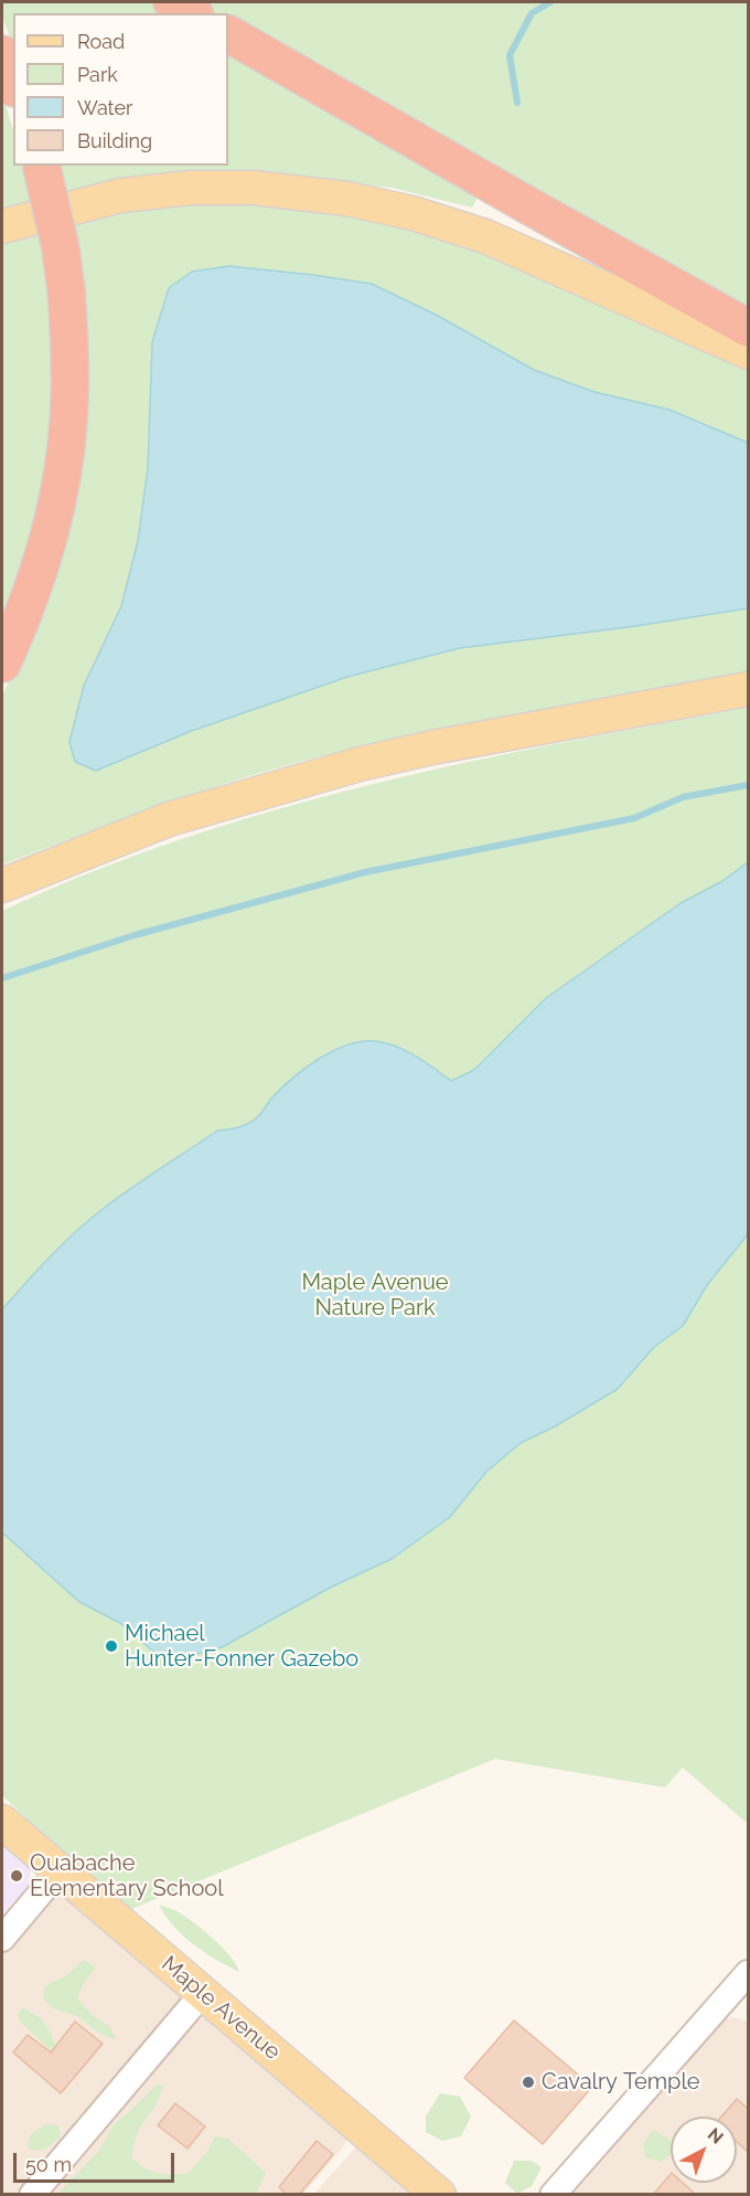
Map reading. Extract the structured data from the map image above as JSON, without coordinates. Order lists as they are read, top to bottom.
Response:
{
  "streets": {
    "main road": ["Maple Avenue"]
  },
  "parks": ["Maple Avenue Nature Park"],
  "places": ["Michael Hunter-Fonner Gazebo", "Ouabache Elementary School", "Cavalry Temple"],
  "legend": [
    "Road",
    "Park",
    "Water",
    "Building"
  ],
  "scale_bar": "50 m",
  "north": "top right"
}
